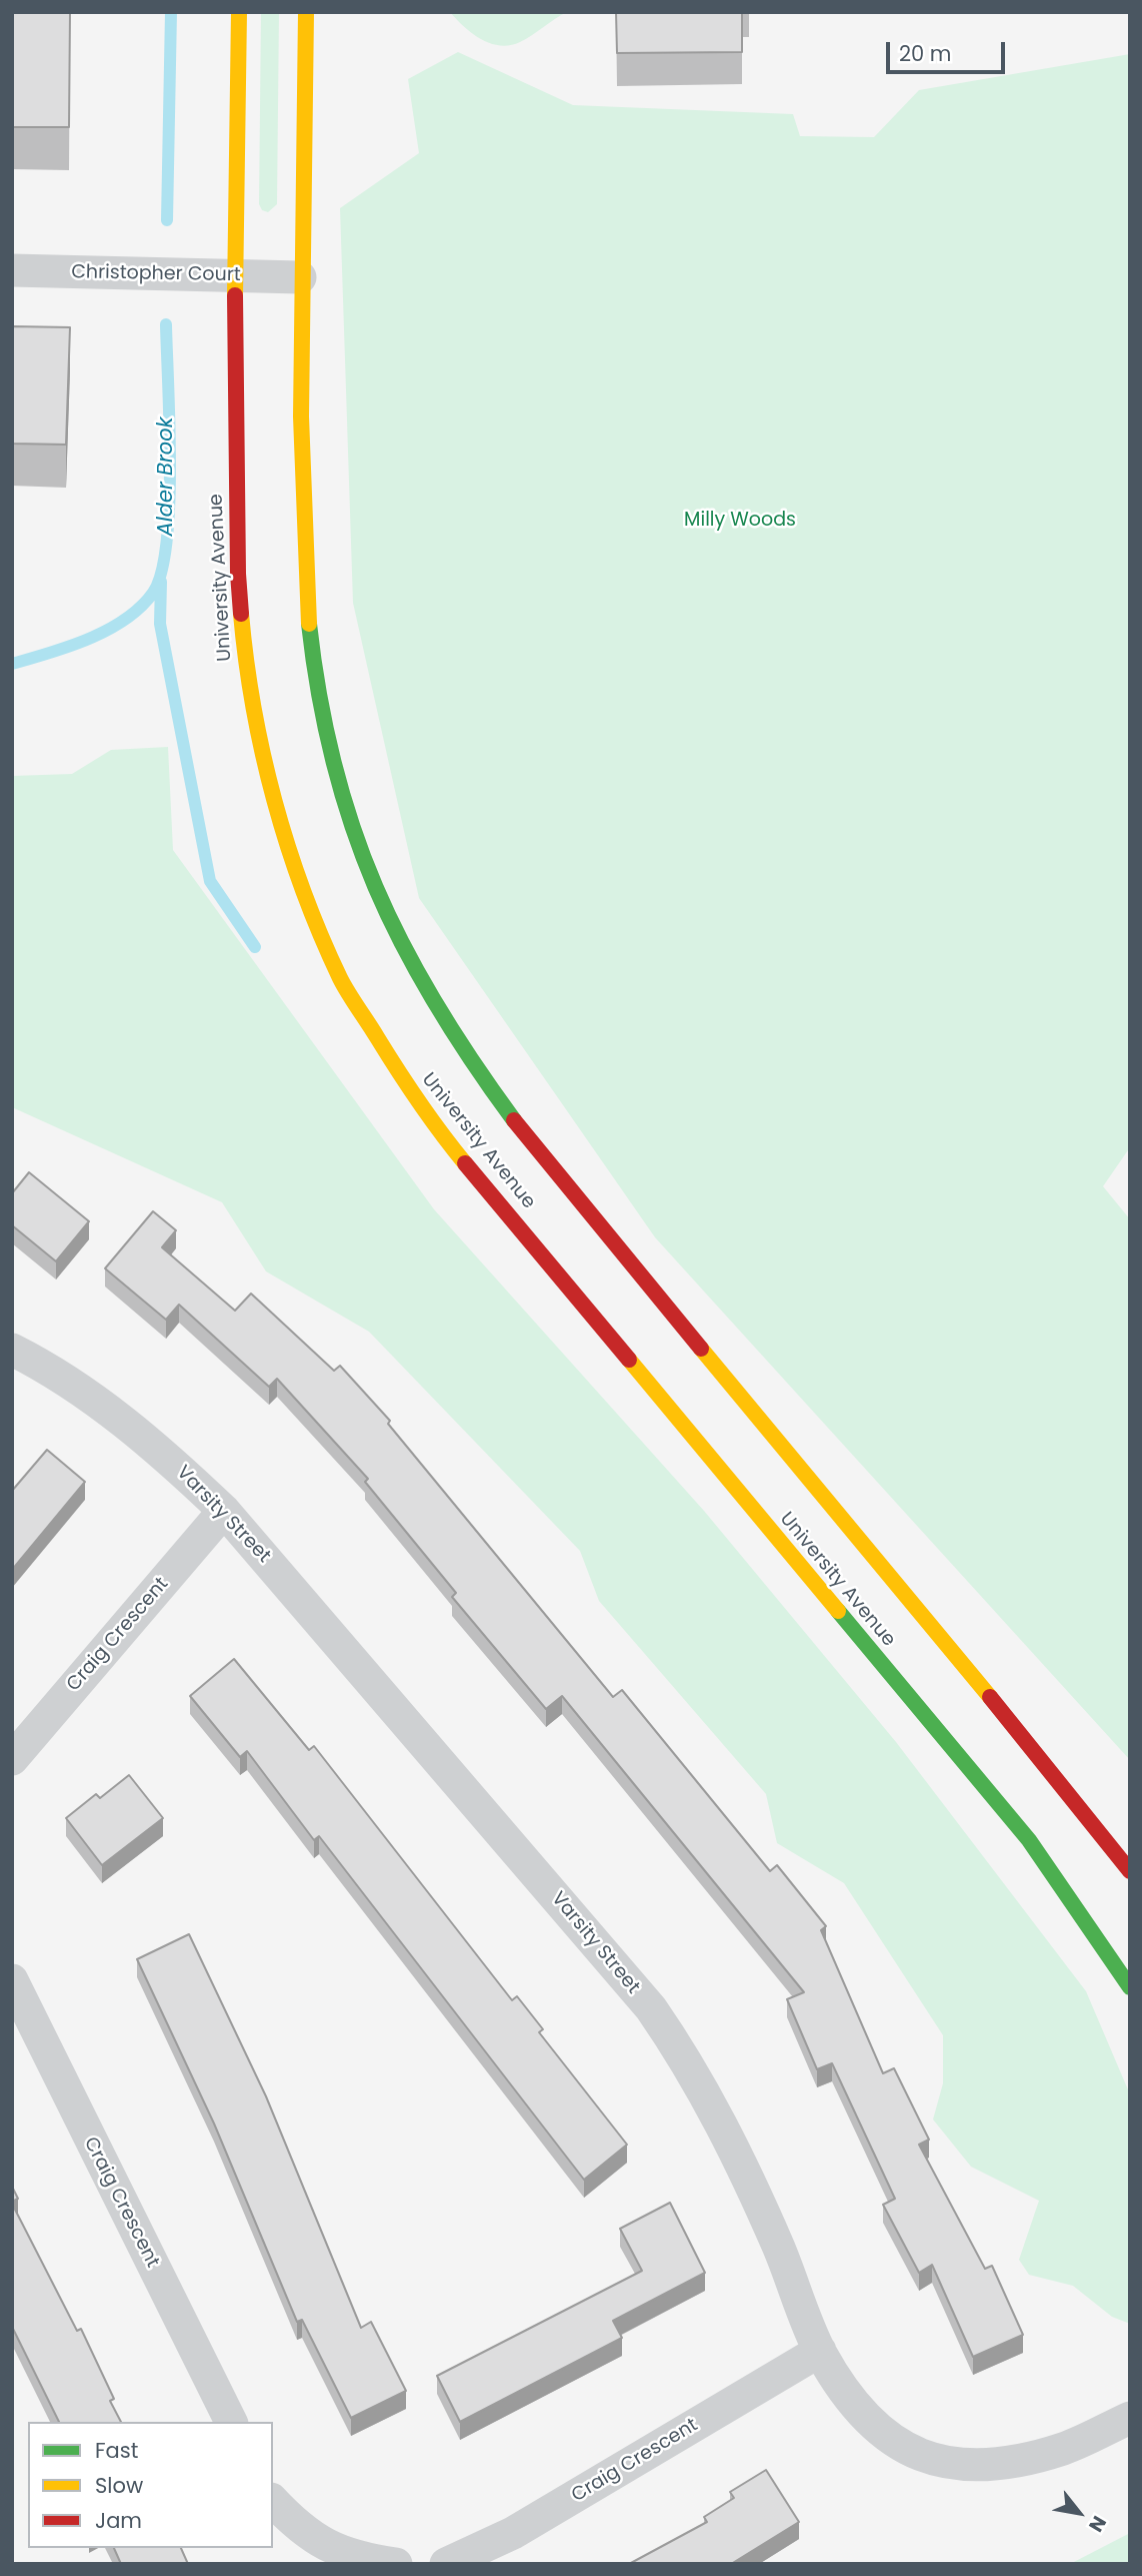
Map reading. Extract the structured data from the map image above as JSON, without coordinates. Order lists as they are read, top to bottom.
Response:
{
  "streets": {
    "main road": ["University Avenue"],
    "street": ["Christopher Court", "Varsity Street", "Craig Crescent"]
  },
  "crossings": [
    ["Christopher Court", "University Avenue"],
    ["Varsity Street", "Craig Crescent"]
  ],
  "water": ["Alder Brook"],
  "parks": ["Milly Woods"],
  "legend": ["Fast", "Slow", "Jam"],
  "scale_bar": "20 m",
  "north": "bottom right"
}
